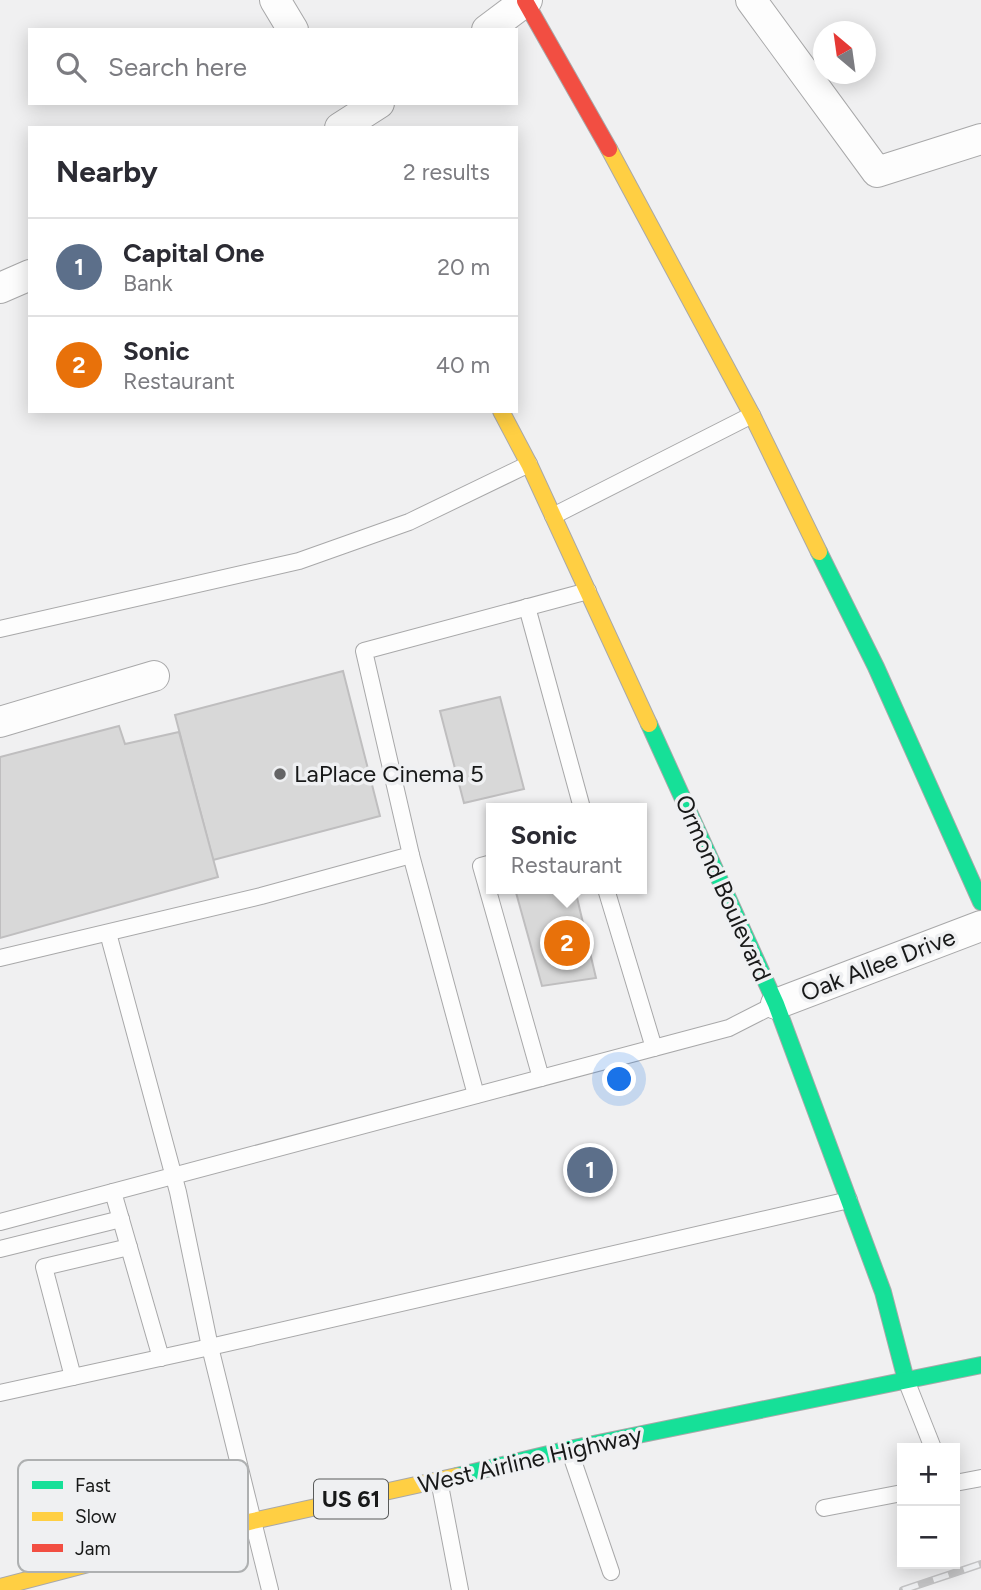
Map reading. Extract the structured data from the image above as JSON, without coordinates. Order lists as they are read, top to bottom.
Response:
{
  "streets": {
    "main road": ["Ormond Boulevard", "West Airline Highway", "US 61"],
    "street": ["Oak Allee Drive"]
  },
  "crossings": [
    ["Ormond Boulevard", "Oak Allee Drive"],
    ["Ormond Boulevard", "West Airline Highway"]
  ],
  "places": ["LaPlace Cinema 5"],
  "legend": ["Fast", "Slow", "Jam"],
  "north": "top left",
  "page": {
    "search": "Search here",
    "heading": ["Nearby", "2 results"],
    "list": [
      {
        "mark": "1",
        "name": "Capital One",
        "note": "Bank",
        "value": "20 m"
      },
      {
        "mark": "2",
        "name": "Sonic",
        "note": "Restaurant",
        "value": "40 m"
      }
    ],
    "popup": ["Sonic", "Restaurant"],
    "pins": ["2", "1"],
    "map_buttons": ["+", "−"]
  }
}
